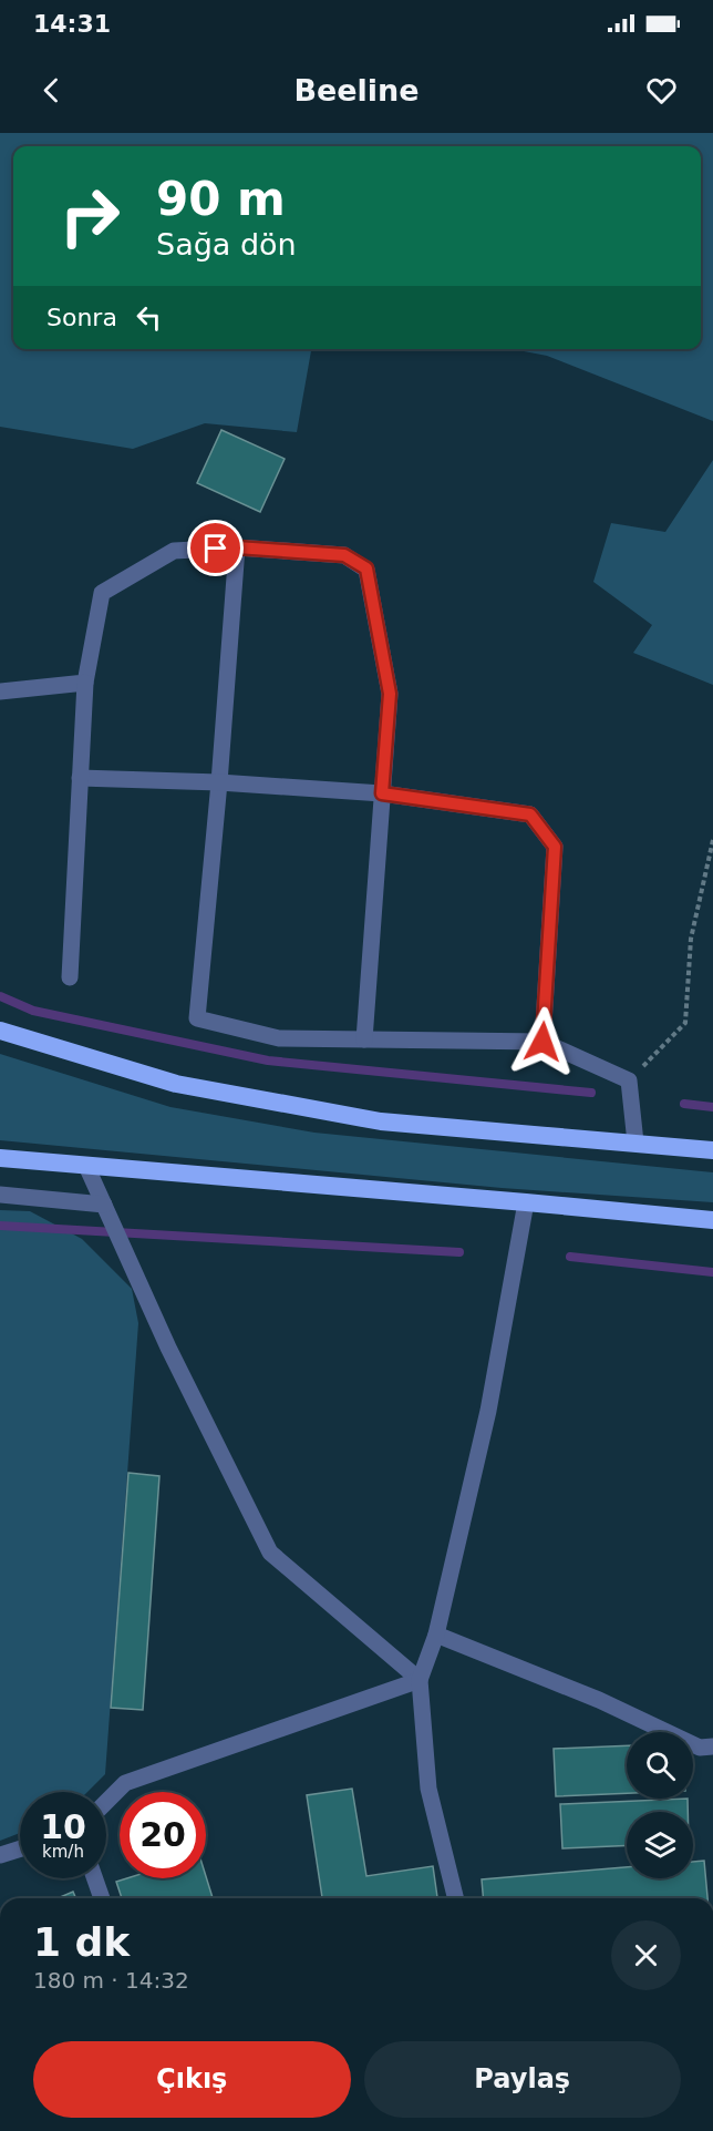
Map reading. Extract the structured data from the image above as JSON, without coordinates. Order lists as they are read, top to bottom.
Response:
{
  "page": {
    "status": "14:31",
    "header": "Beeline",
    "turn": ["90 m", "Sağa dön"],
    "then": "Sonra",
    "speed": "10 km/h",
    "limit": "20",
    "heading": ["1 dk", "180 m · 14:32"],
    "buttons": ["Çıkış", "Paylaş"]
  }
}
